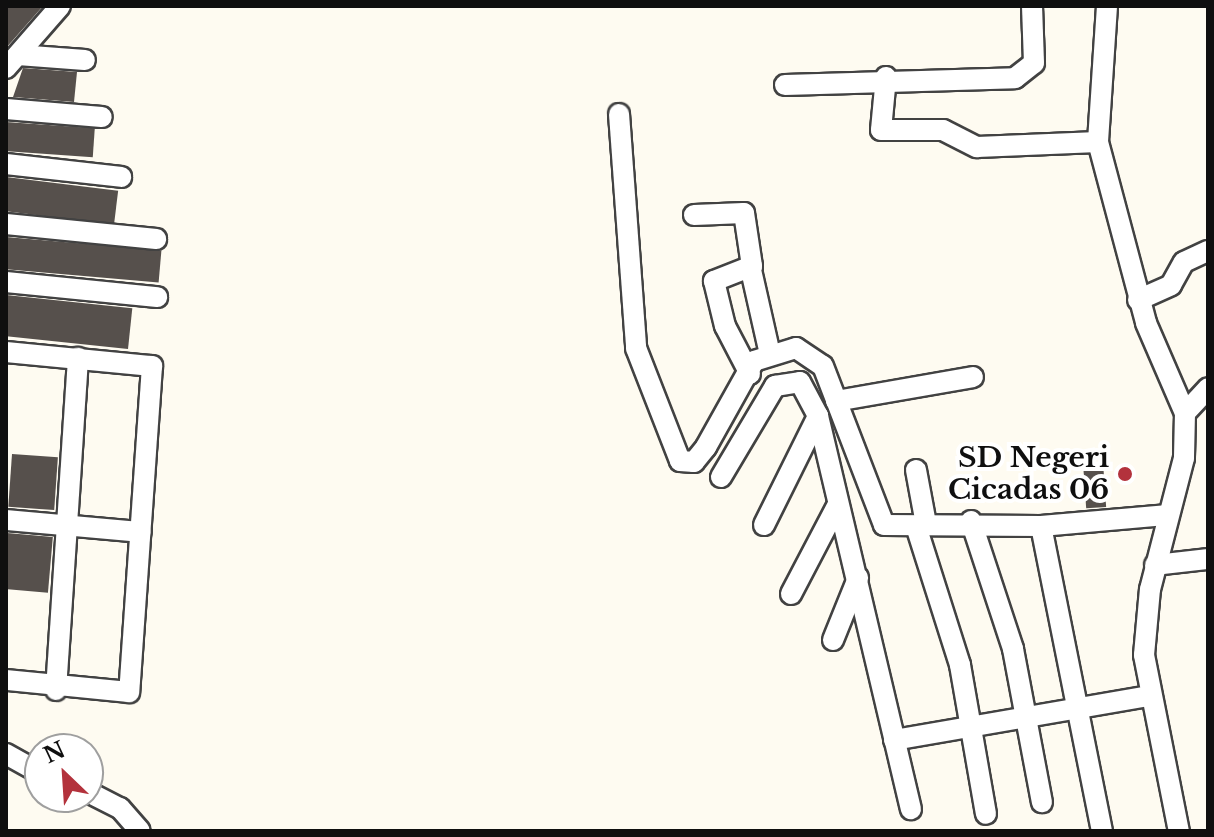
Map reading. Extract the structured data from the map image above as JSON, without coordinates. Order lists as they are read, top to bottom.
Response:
{
  "places": ["SD Negeri Cicadas 06"],
  "north": "top left"
}
